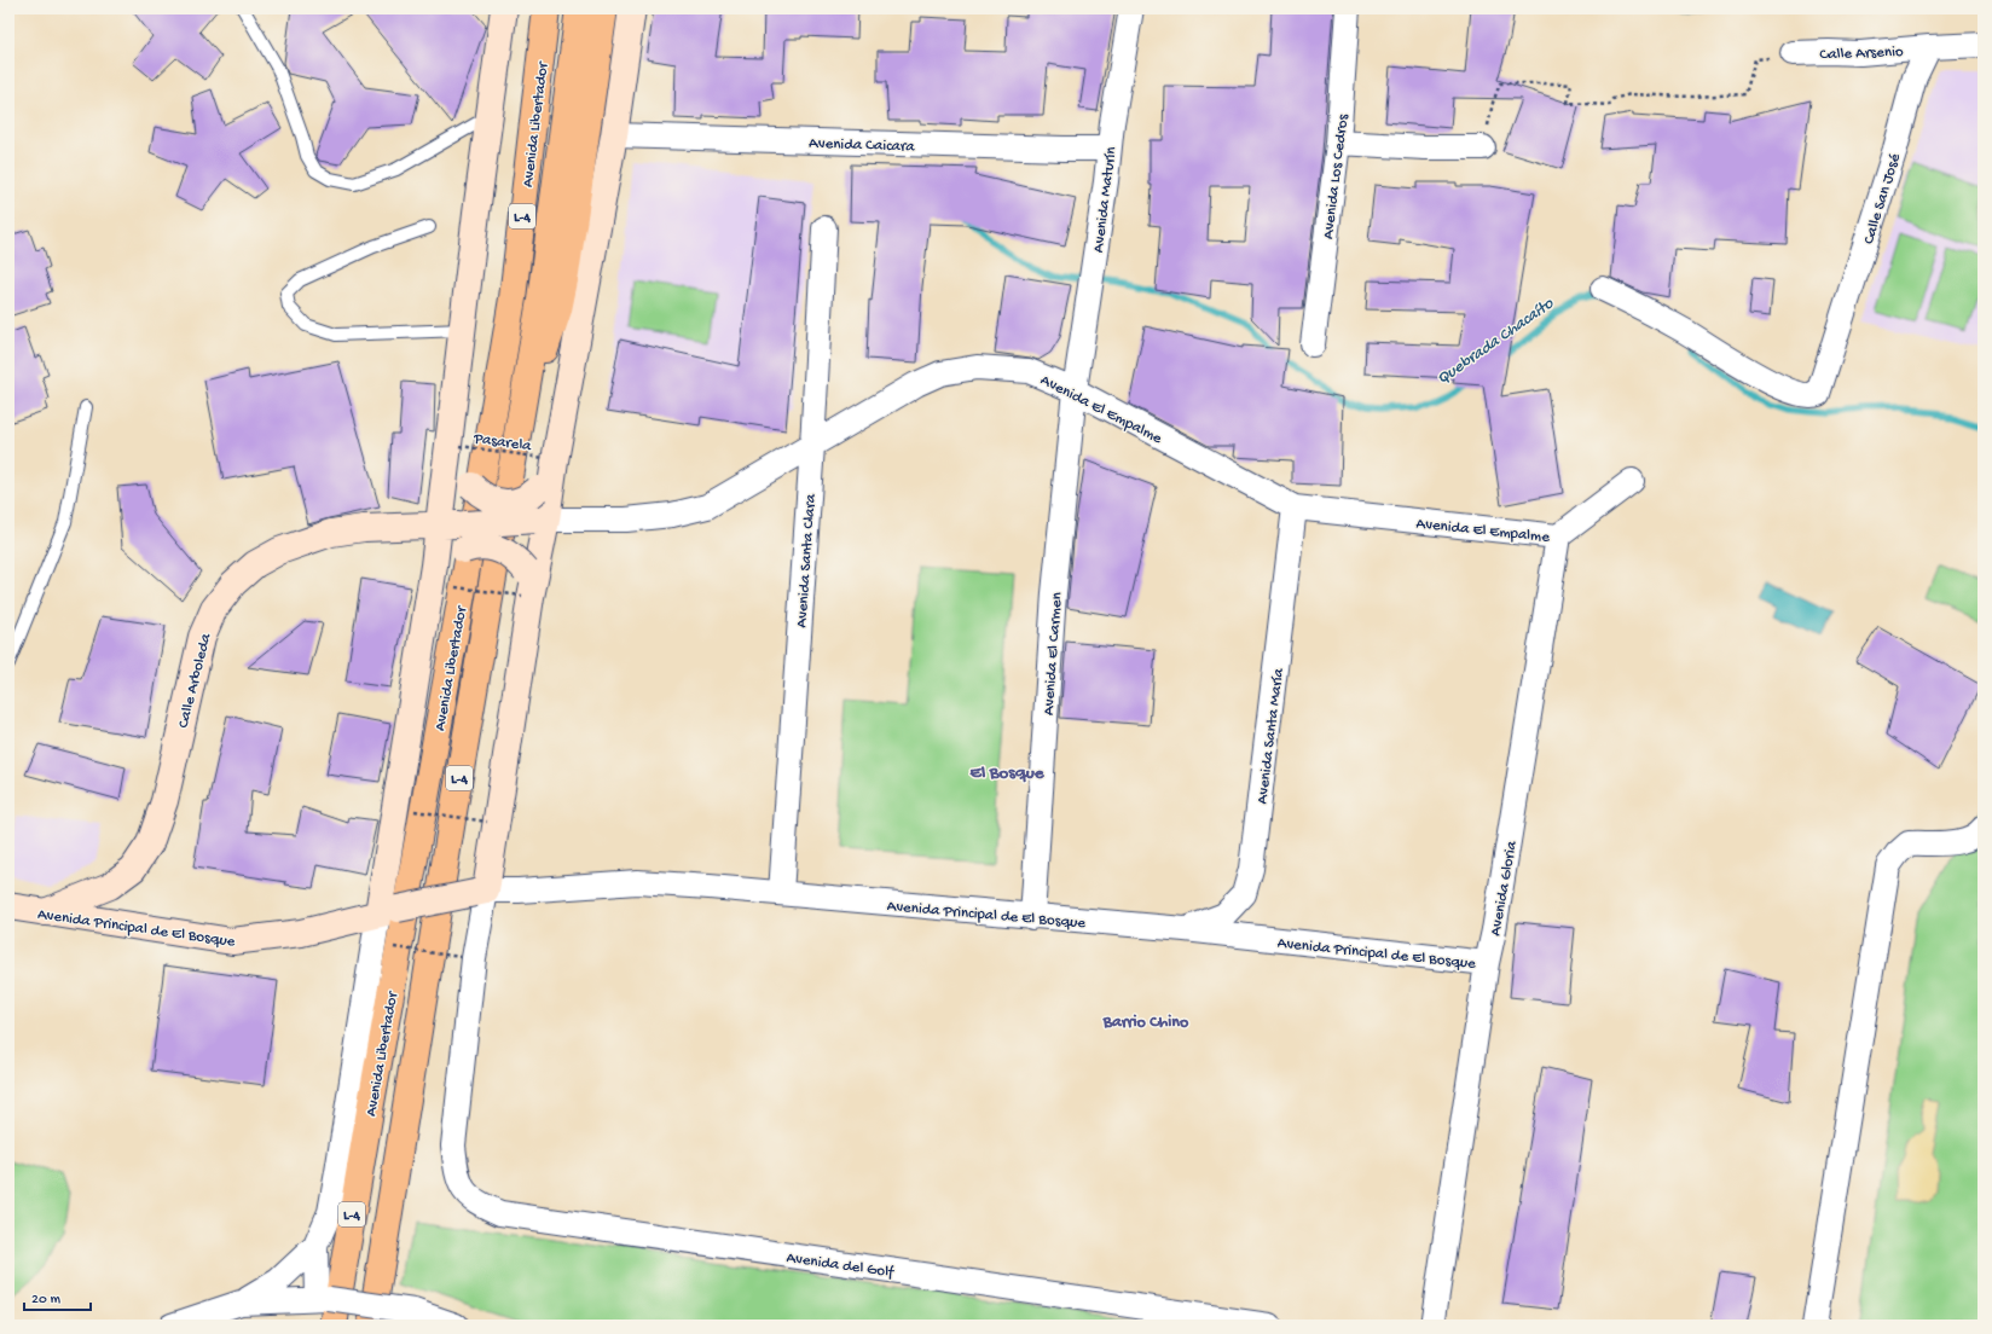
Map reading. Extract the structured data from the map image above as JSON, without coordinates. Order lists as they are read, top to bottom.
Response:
{
  "streets": {
    "main road": [
      "Avenida Libertador",
      "L-4",
      "Calle Arboleda",
      "Avenida Principal de El Bosque"
    ],
    "street": [
      "Calle Arsenio",
      "Avenida Caicara",
      "Avenida Los Cedros",
      "Calle San José",
      "Avenida Maturín",
      "Avenida El Empalme",
      "Avenida Santa Clara",
      "Avenida El Carmen",
      "Avenida Santa María",
      "Avenida Gloria",
      "Avenida del Golf"
    ],
    "path": ["Pasarela"]
  },
  "crossings": [
    ["Calle Arsenio", "Calle San José"],
    ["Avenida Libertador", "L-4"],
    ["Avenida Libertador", "Pasarela"],
    ["Avenida Libertador", "Calle Arboleda"],
    ["Avenida Libertador", "Avenida Principal de El Bosque"],
    ["Avenida Caicara", "Avenida Maturín"],
    ["Avenida Maturín", "Avenida El Empalme"],
    ["Avenida Maturín", "Avenida El Carmen"],
    ["Avenida El Empalme", "Avenida Santa Clara"],
    ["Avenida El Empalme", "Avenida El Carmen"],
    ["Avenida El Empalme", "Avenida Santa María"],
    ["Avenida El Empalme", "Avenida Gloria"],
    ["Avenida Santa Clara", "Avenida Principal de El Bosque"],
    ["Avenida El Carmen", "Avenida Principal de El Bosque"],
    ["Calle Arboleda", "Avenida Principal de El Bosque"],
    ["Avenida Santa María", "Avenida Principal de El Bosque"],
    ["Avenida Gloria", "Avenida Principal de El Bosque"],
    ["Avenida Principal de El Bosque", "Avenida del Golf"]
  ],
  "districts": ["El Bosque", "Barrio Chino"],
  "water": ["Quebrada Chacaíto"],
  "scale_bar": "20 m"
}
